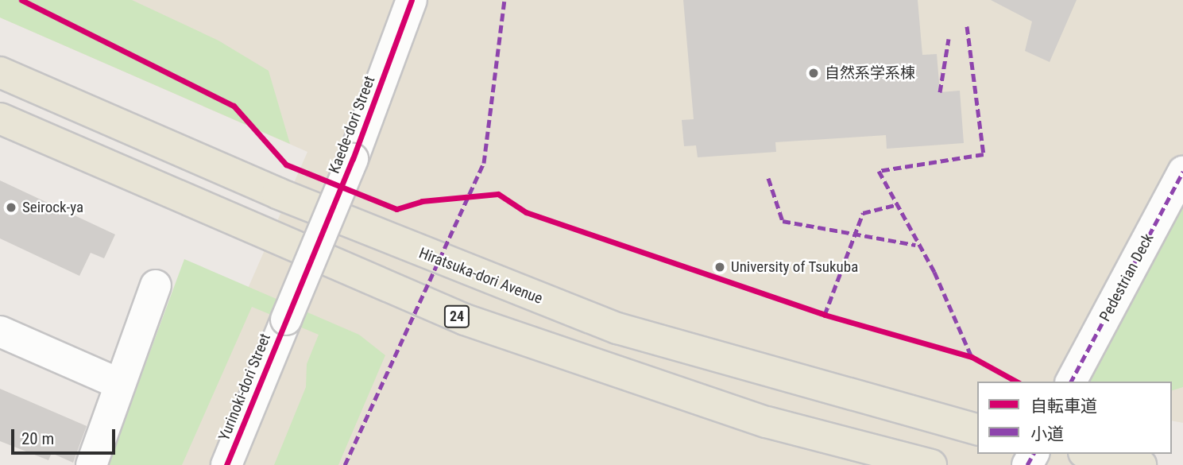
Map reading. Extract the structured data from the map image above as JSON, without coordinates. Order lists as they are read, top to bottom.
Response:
{
  "streets": {
    "main road": ["Hiratsuka-dori Avenue", "24"],
    "street": ["Kaede-dori Street", "Pedestrian Deck", "Yurinoki-dori Street"]
  },
  "crossings": [
    ["Kaede-dori Street", "Yurinoki-dori Street"]
  ],
  "places": ["自然系学系棟", "Seirock-ya", "University of Tsukuba"],
  "legend": ["自転車道", "小道"],
  "scale_bar": "20 m"
}
